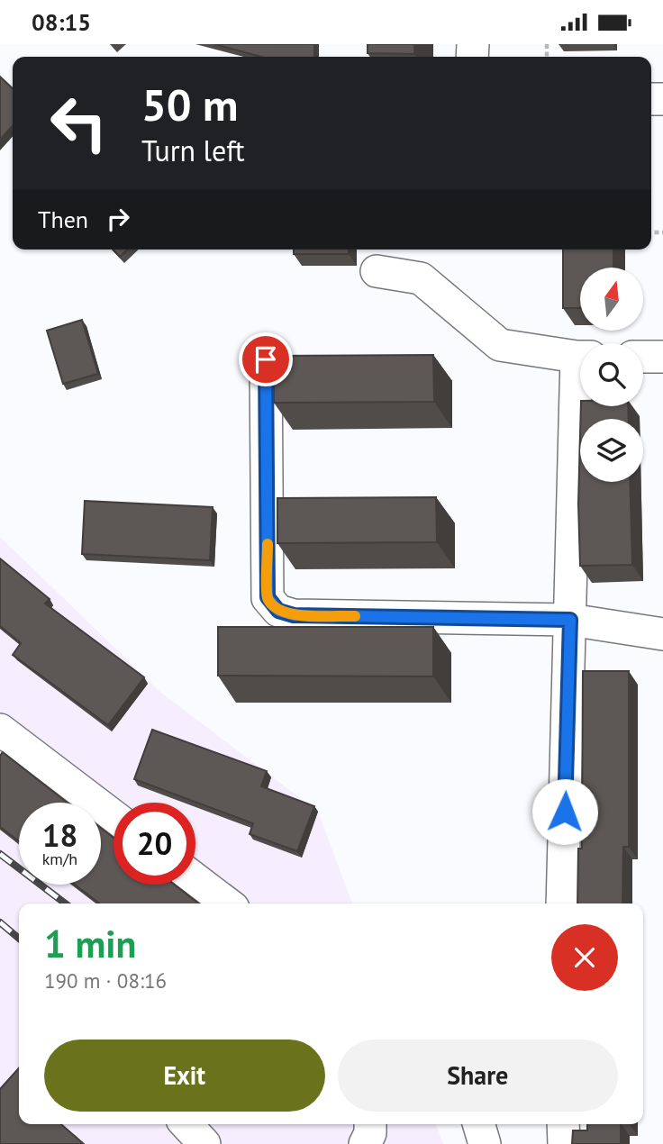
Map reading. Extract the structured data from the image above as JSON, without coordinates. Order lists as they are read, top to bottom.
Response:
{
  "north": "top",
  "page": {
    "status": "08:15",
    "turn": ["50 m", "Turn left"],
    "then": "Then",
    "speed": "18 km/h",
    "limit": "20",
    "heading": ["1 min", "190 m · 08:16"],
    "buttons": ["Exit", "Share"]
  }
}
